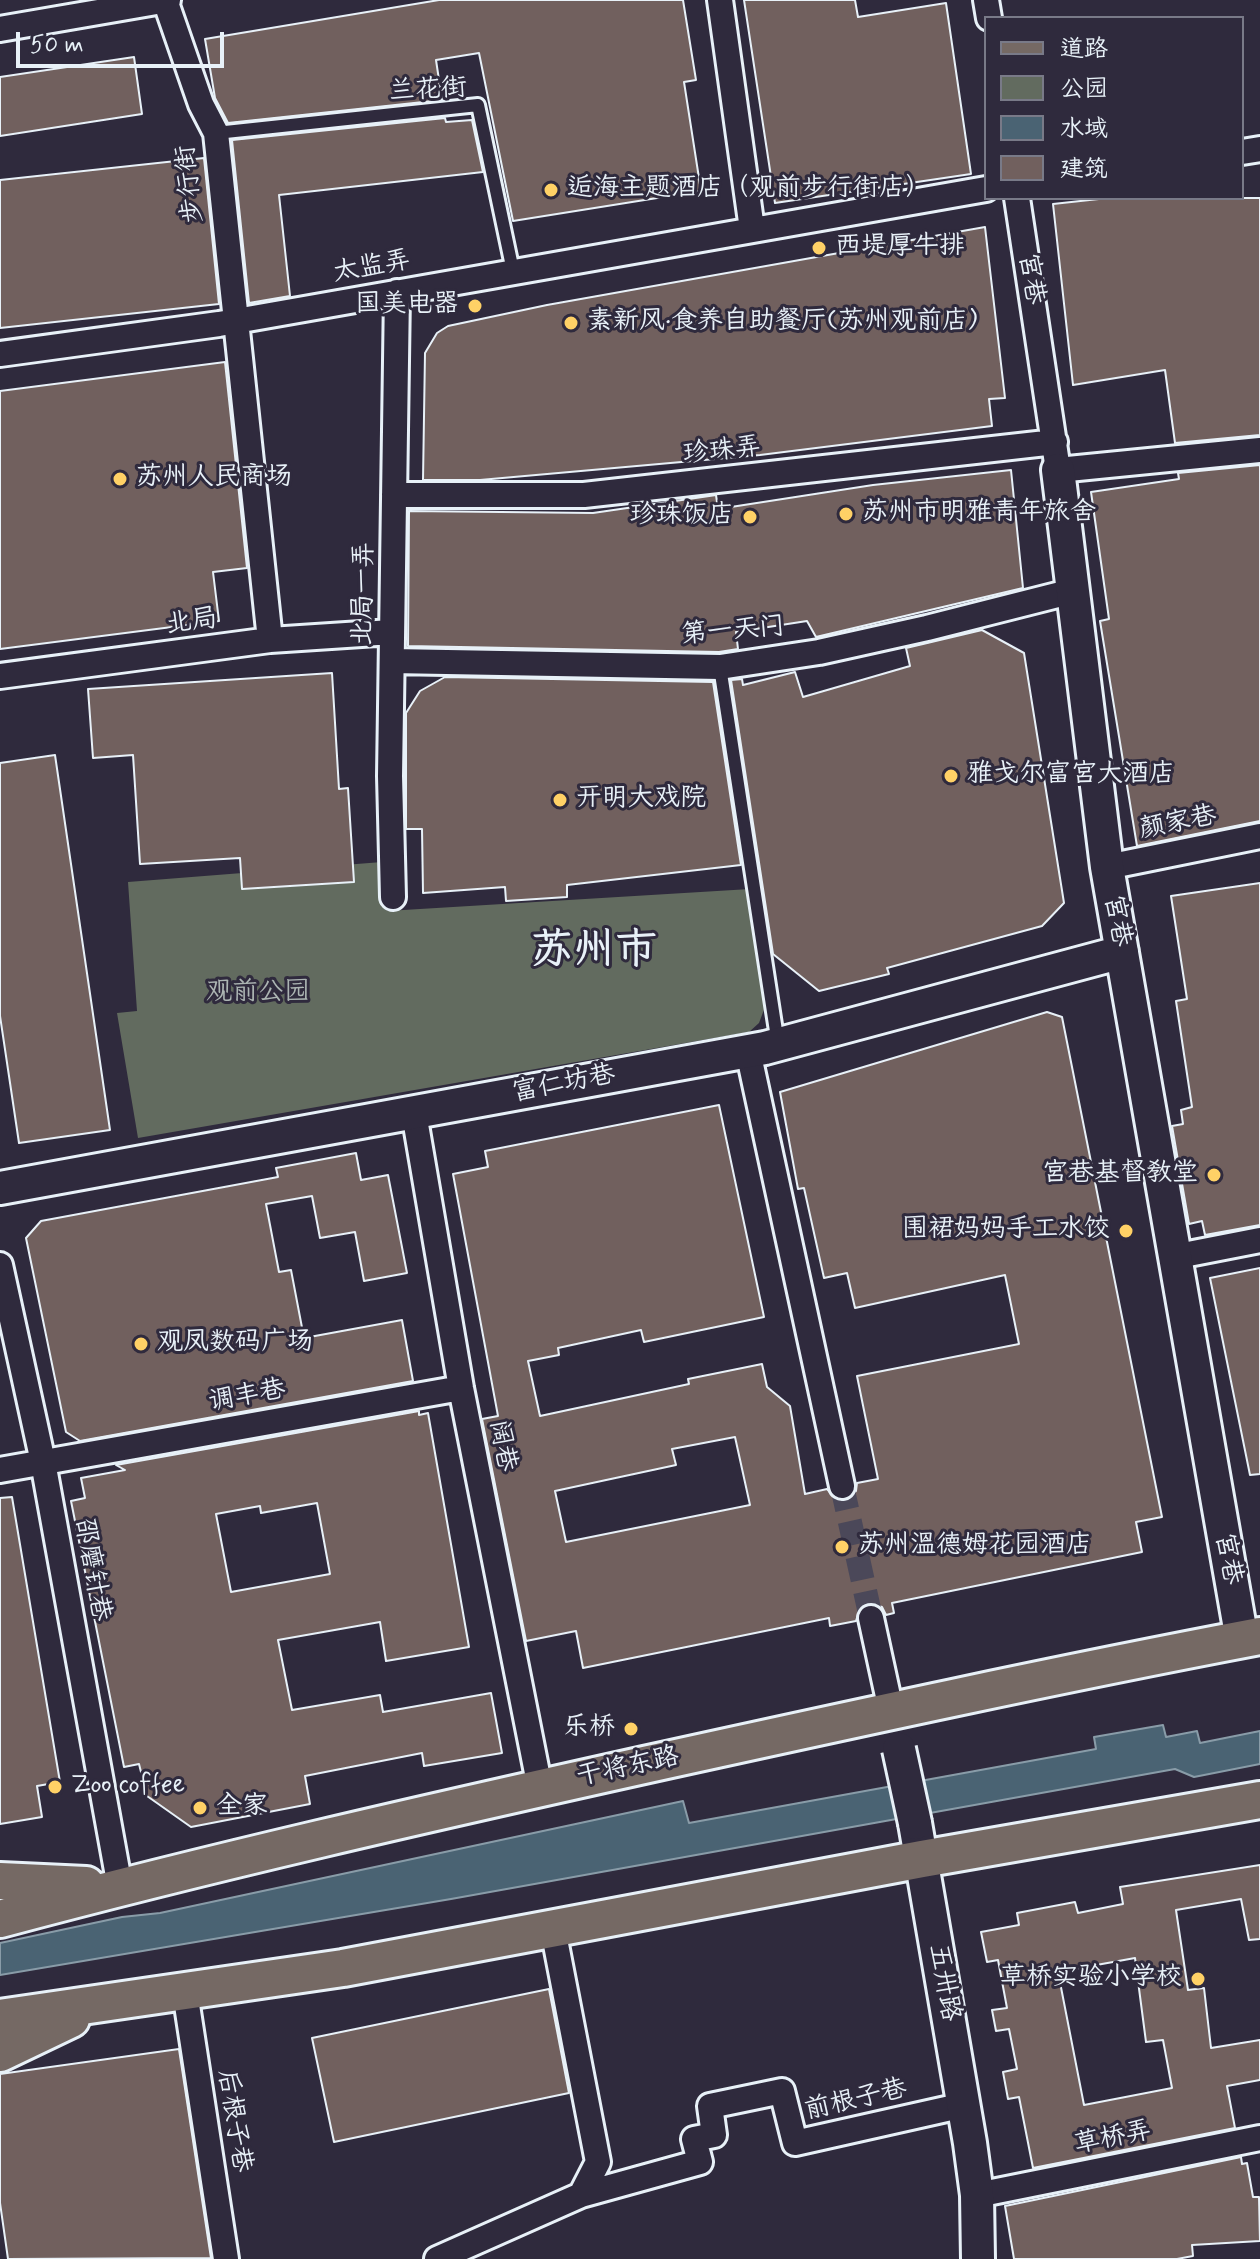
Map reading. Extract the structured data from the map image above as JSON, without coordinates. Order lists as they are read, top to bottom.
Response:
{
  "streets": {
    "main road": ["干将东路"],
    "street": [
      "步行街",
      "太监弄",
      "宫巷",
      "珍珠弄",
      "北局一弄",
      "北局",
      "第一天门",
      "颜家巷",
      "富仁坊巷",
      "调丰巷",
      "阔巷",
      "邵磨针巷",
      "五卅路",
      "前根子巷",
      "后根子巷",
      "草桥弄"
    ],
    "lane": ["兰花街"]
  },
  "crossings": [
    ["兰花街", "步行街"],
    ["兰花街", "太监弄"],
    ["步行街", "太监弄"],
    ["步行街", "北局"],
    ["太监弄", "北局一弄"],
    ["宫巷", "珍珠弄"],
    ["宫巷", "第一天门"],
    ["宫巷", "颜家巷"],
    ["宫巷", "富仁坊巷"],
    ["宫巷", "干将东路"],
    ["珍珠弄", "北局一弄"],
    ["北局一弄", "北局"],
    ["北局一弄", "第一天门"],
    ["富仁坊巷", "阔巷"],
    ["调丰巷", "阔巷"],
    ["调丰巷", "邵磨针巷"],
    ["阔巷", "干将东路"],
    ["邵磨针巷", "干将东路"],
    ["干将东路", "五卅路"],
    ["五卅路", "前根子巷"],
    ["五卅路", "草桥弄"]
  ],
  "districts": ["苏州市"],
  "parks": ["观前公园"],
  "places": [
    "逅海主题酒店（观前步行街店）",
    "西堤厚牛排",
    "国美电器",
    "素新风·食养自助餐厅(苏州观前店)",
    "苏州人民商场",
    "苏州市明雅青年旅舍",
    "珍珠饭店",
    "雅戈尔富宫大酒店",
    "开明大戏院",
    "宫巷基督教堂",
    "围裙妈妈手工水饺",
    "观凤数码广场",
    "苏州温德姆花园酒店",
    "乐桥",
    "Zoo coffee",
    "全家",
    "草桥实验小学校"
  ],
  "legend": [
    "道路",
    "公园",
    "水域",
    "建筑"
  ],
  "scale_bar": "50 m"
}
